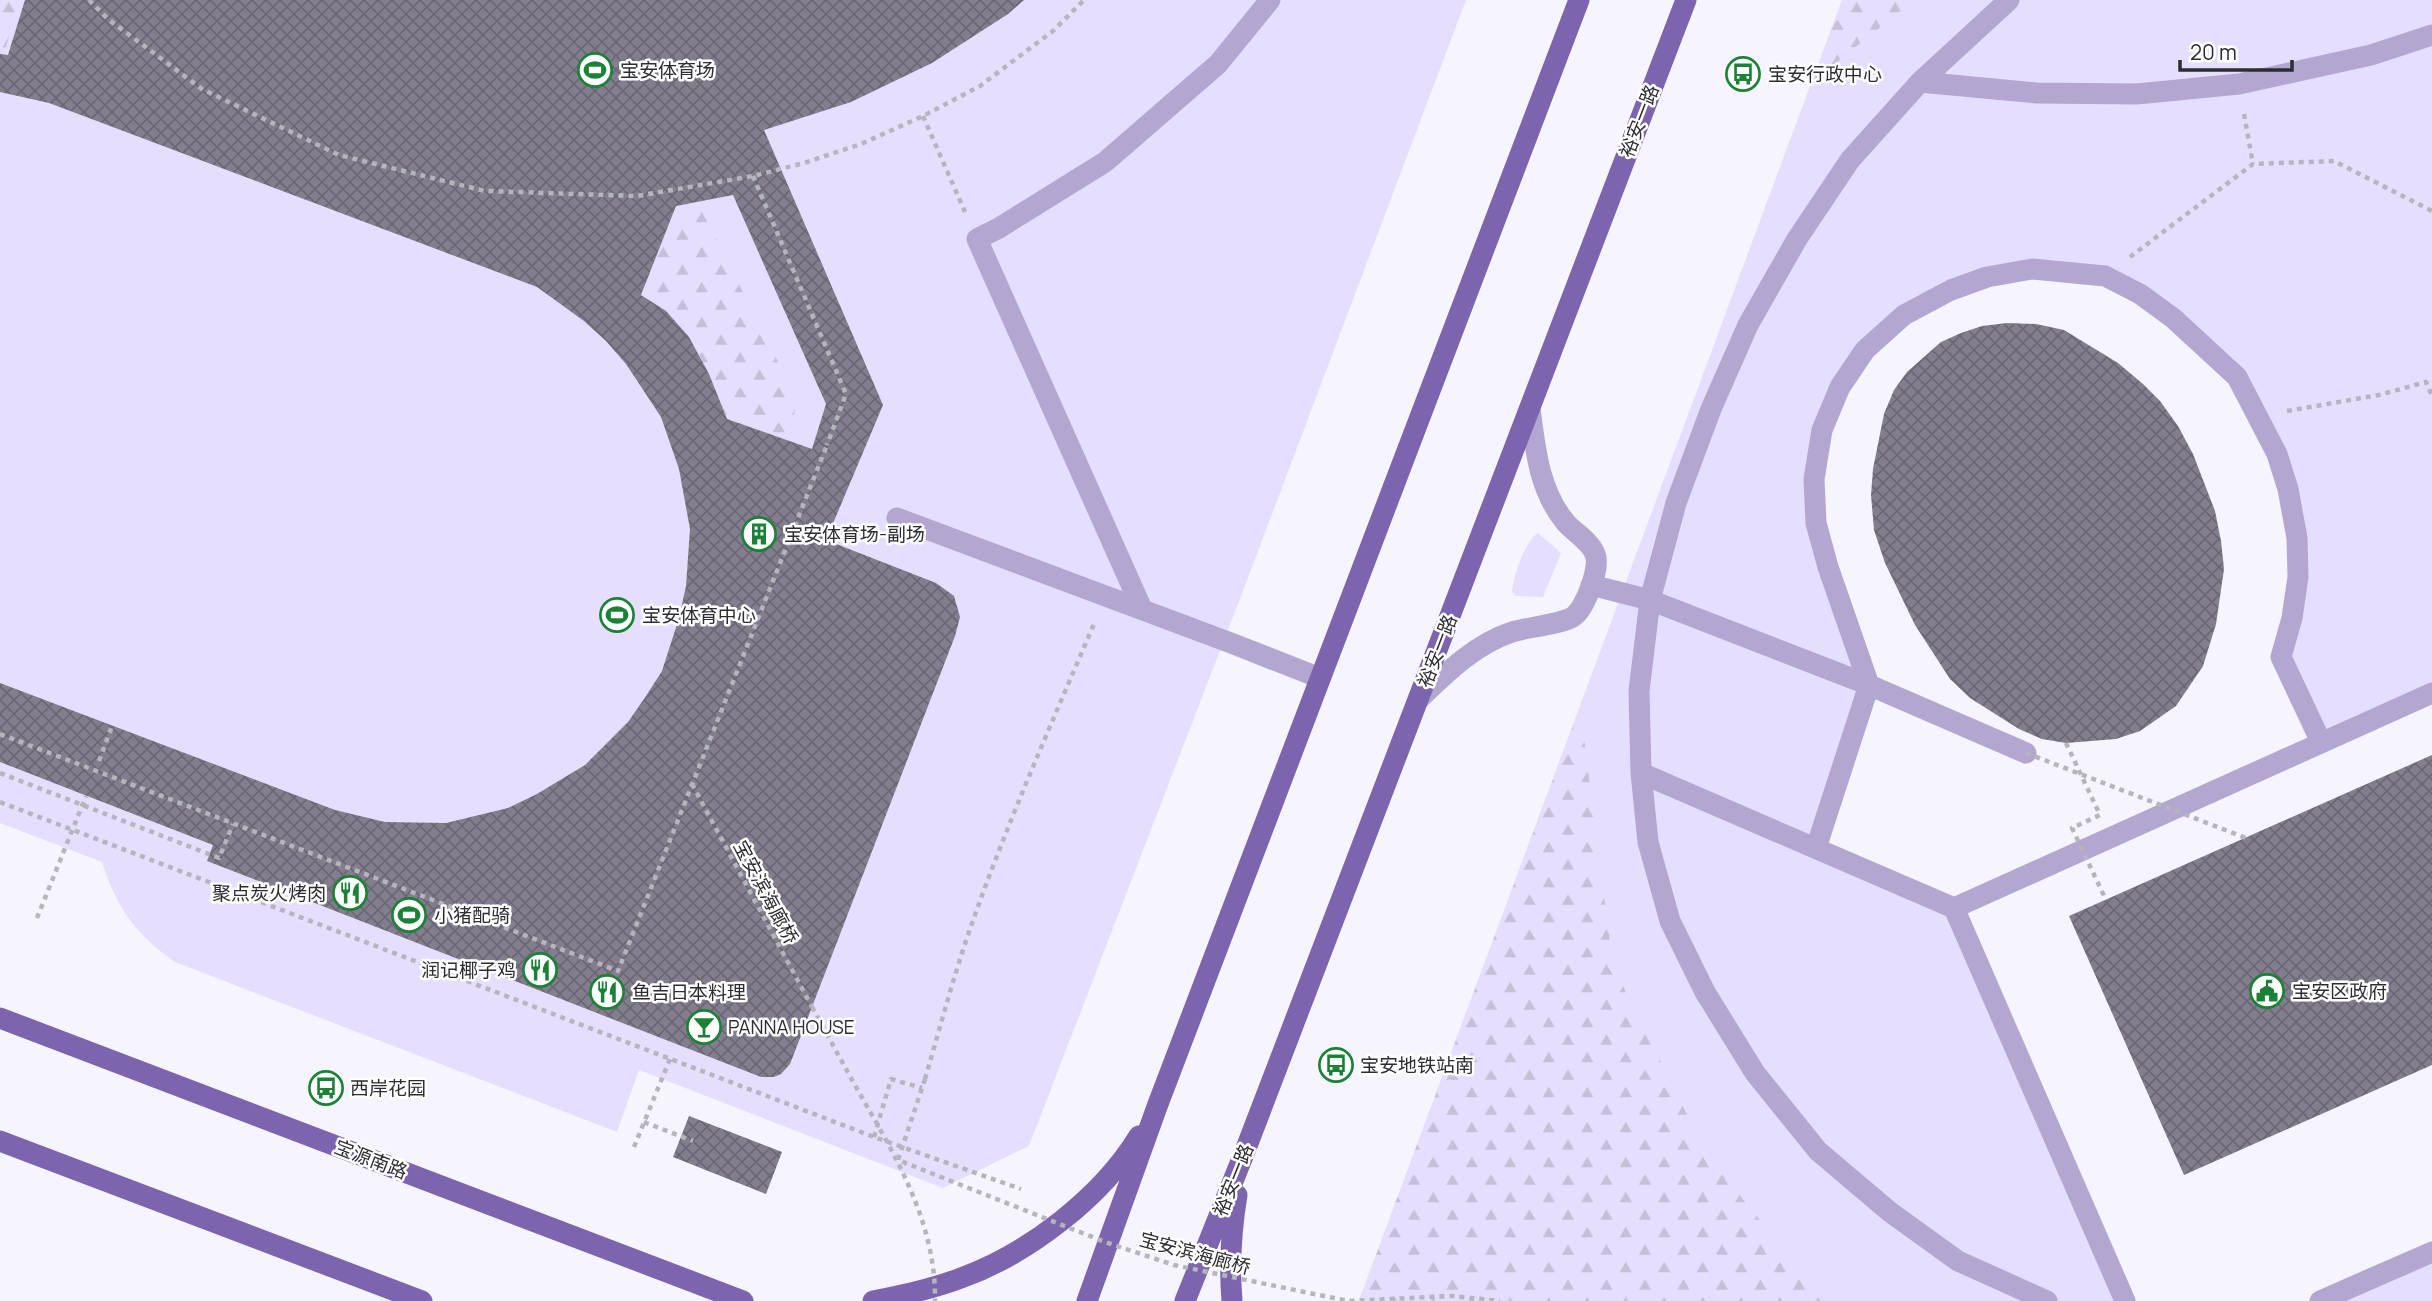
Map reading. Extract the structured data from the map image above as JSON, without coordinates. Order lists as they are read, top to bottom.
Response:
{
  "streets": {
    "main road": ["裕安一路", "宝源南路"],
    "path": ["宝安滨海廊桥"]
  },
  "places": {
    "sports": ["宝安体育场", "宝安体育中心", "小猪配骑"],
    "bus stop": ["宝安行政中心", "宝安地铁站南", "西岸花园"],
    "building": ["宝安体育场-副场"],
    "restaurant": ["聚点炭火烤肉", "润记椰子鸡", "鱼吉日本料理"],
    "public building": ["宝安区政府"],
    "bar": ["PANNA HOUSE"]
  },
  "scale_bar": "20 m"
}
